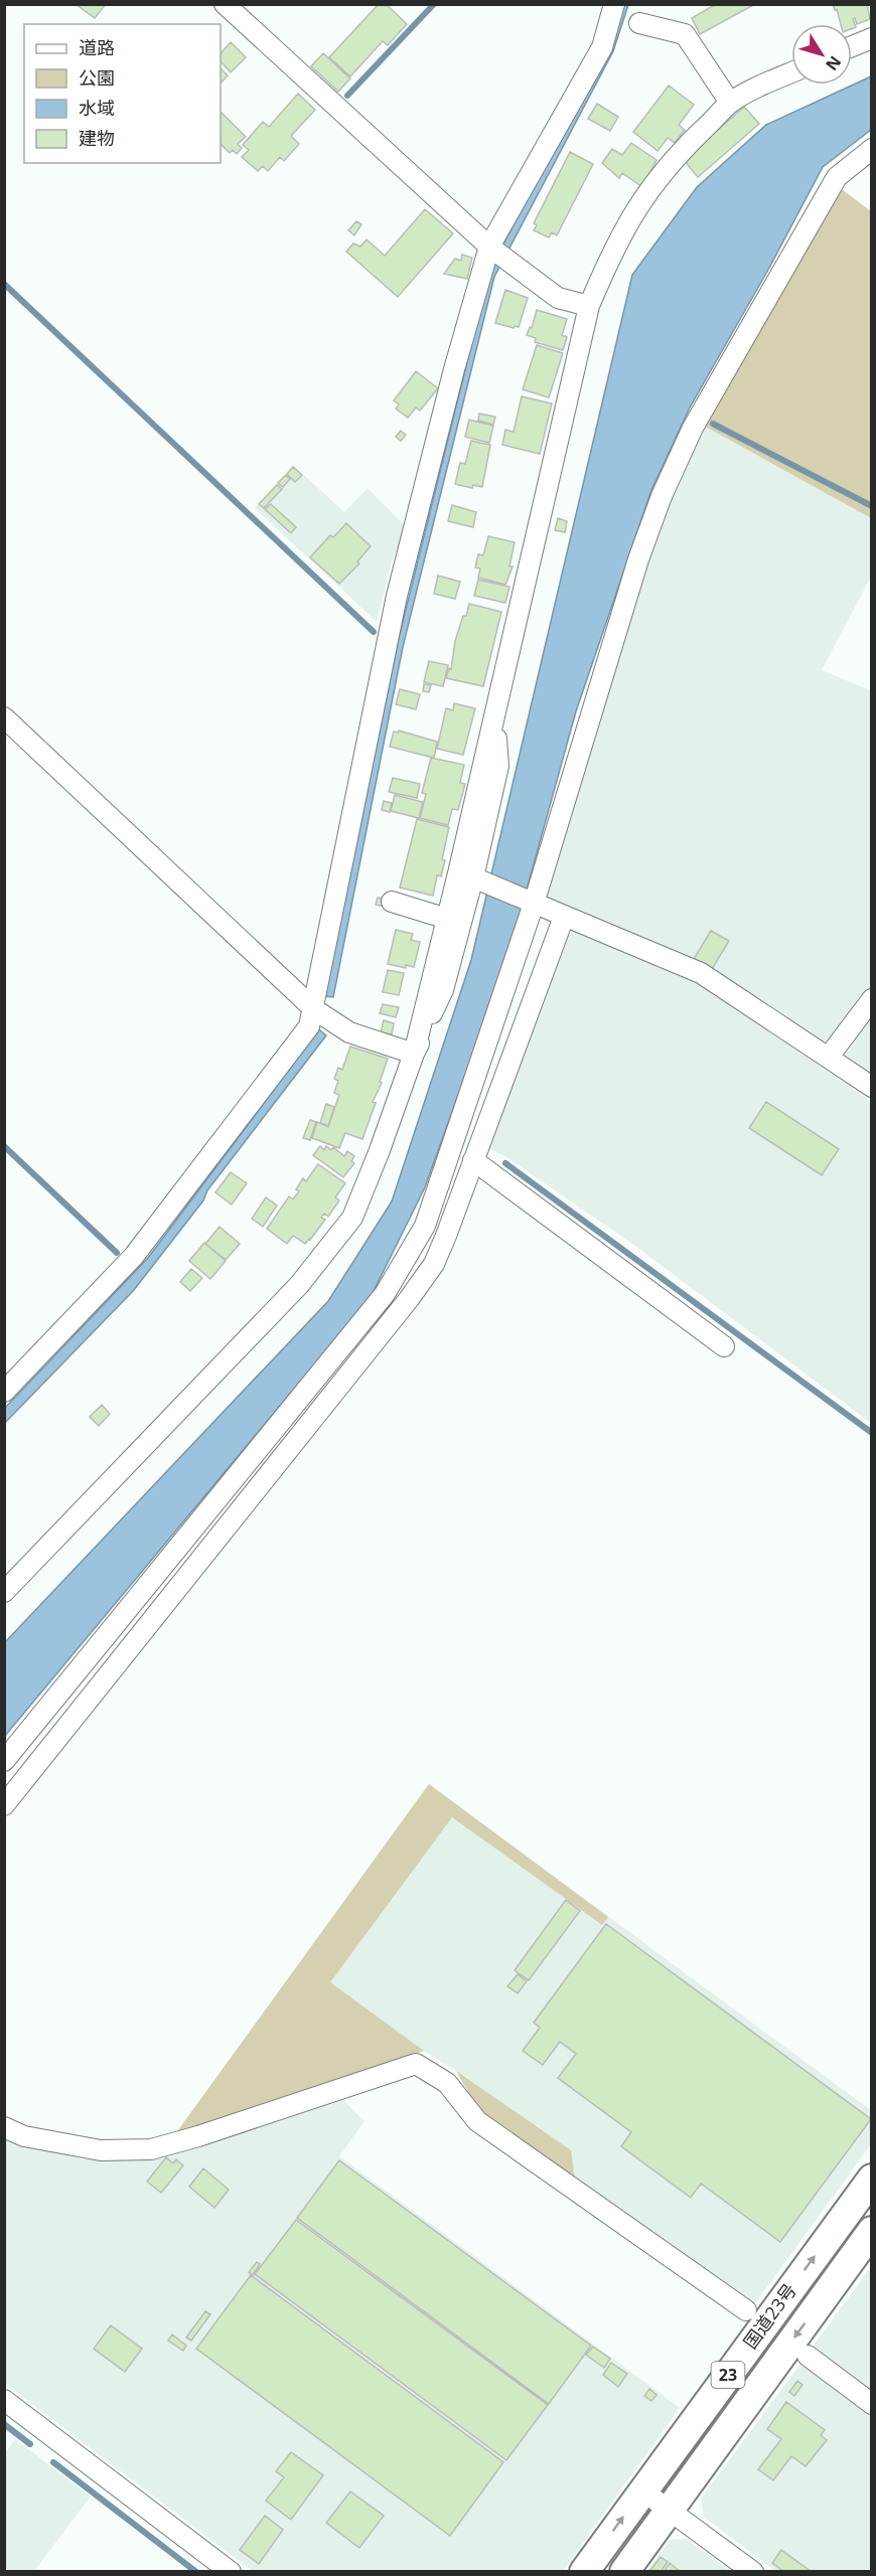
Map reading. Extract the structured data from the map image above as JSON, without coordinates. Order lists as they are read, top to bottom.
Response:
{
  "streets": {
    "highway": ["国道23号", "23"]
  },
  "legend": [
    "道路",
    "公園",
    "水域",
    "建物"
  ],
  "north": "bottom right"
}
